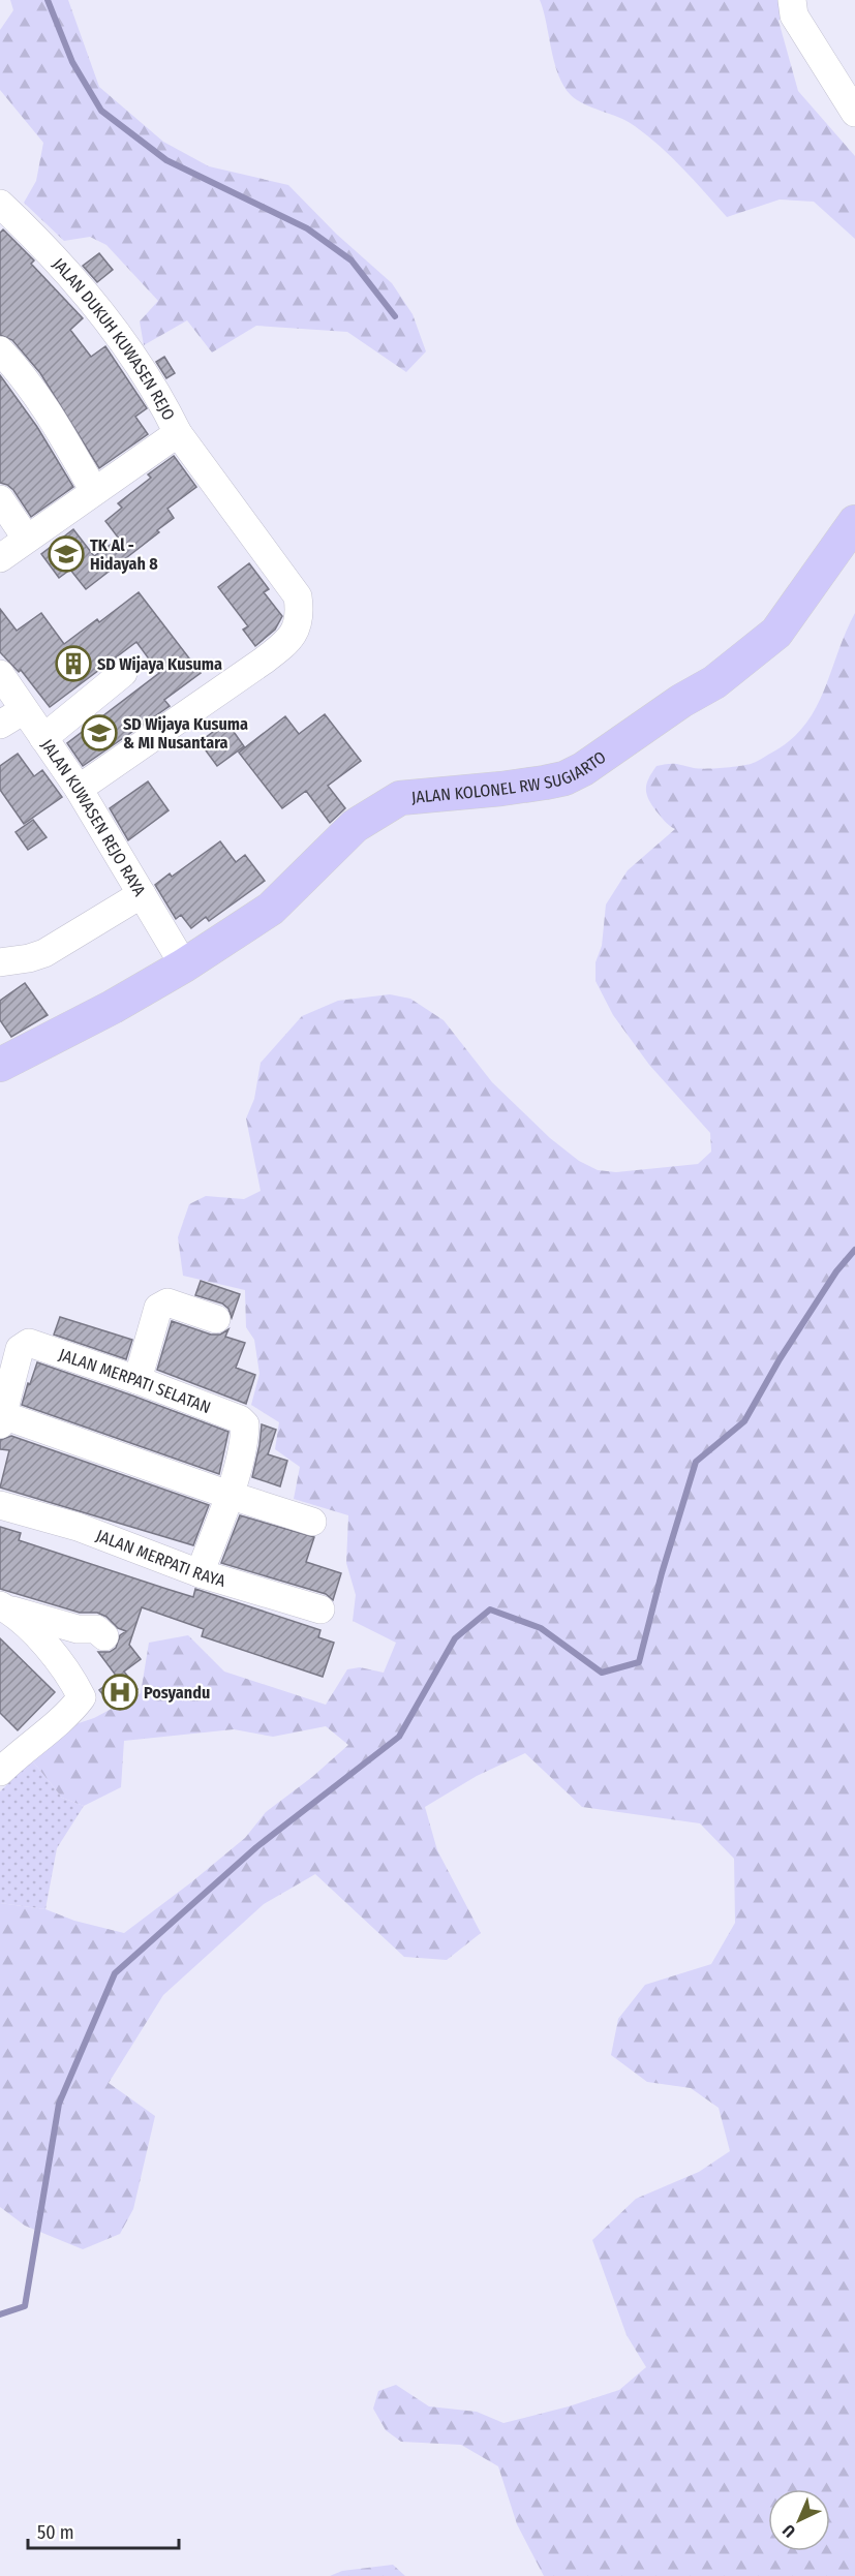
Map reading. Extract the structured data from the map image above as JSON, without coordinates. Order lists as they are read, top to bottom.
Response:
{
  "streets": {
    "main road": ["JALAN KOLONEL RW SUGIARTO"],
    "street": [
      "JALAN DUKUH KUWASEN REJO",
      "JALAN KUWASEN REJO RAYA",
      "JALAN MERPATI SELATAN",
      "JALAN MERPATI RAYA"
    ]
  },
  "crossings": [
    ["JALAN KOLONEL RW SUGIARTO", "JALAN KUWASEN REJO RAYA"],
    ["JALAN MERPATI SELATAN", "JALAN MERPATI RAYA"]
  ],
  "places": {
    "school or university": ["TK Al - Hidayah 8", "SD Wijaya Kusuma & MI Nusantara"],
    "building": ["SD Wijaya Kusuma"],
    "hospital": ["Posyandu"]
  },
  "scale_bar": "50 m",
  "north": "bottom left"
}
